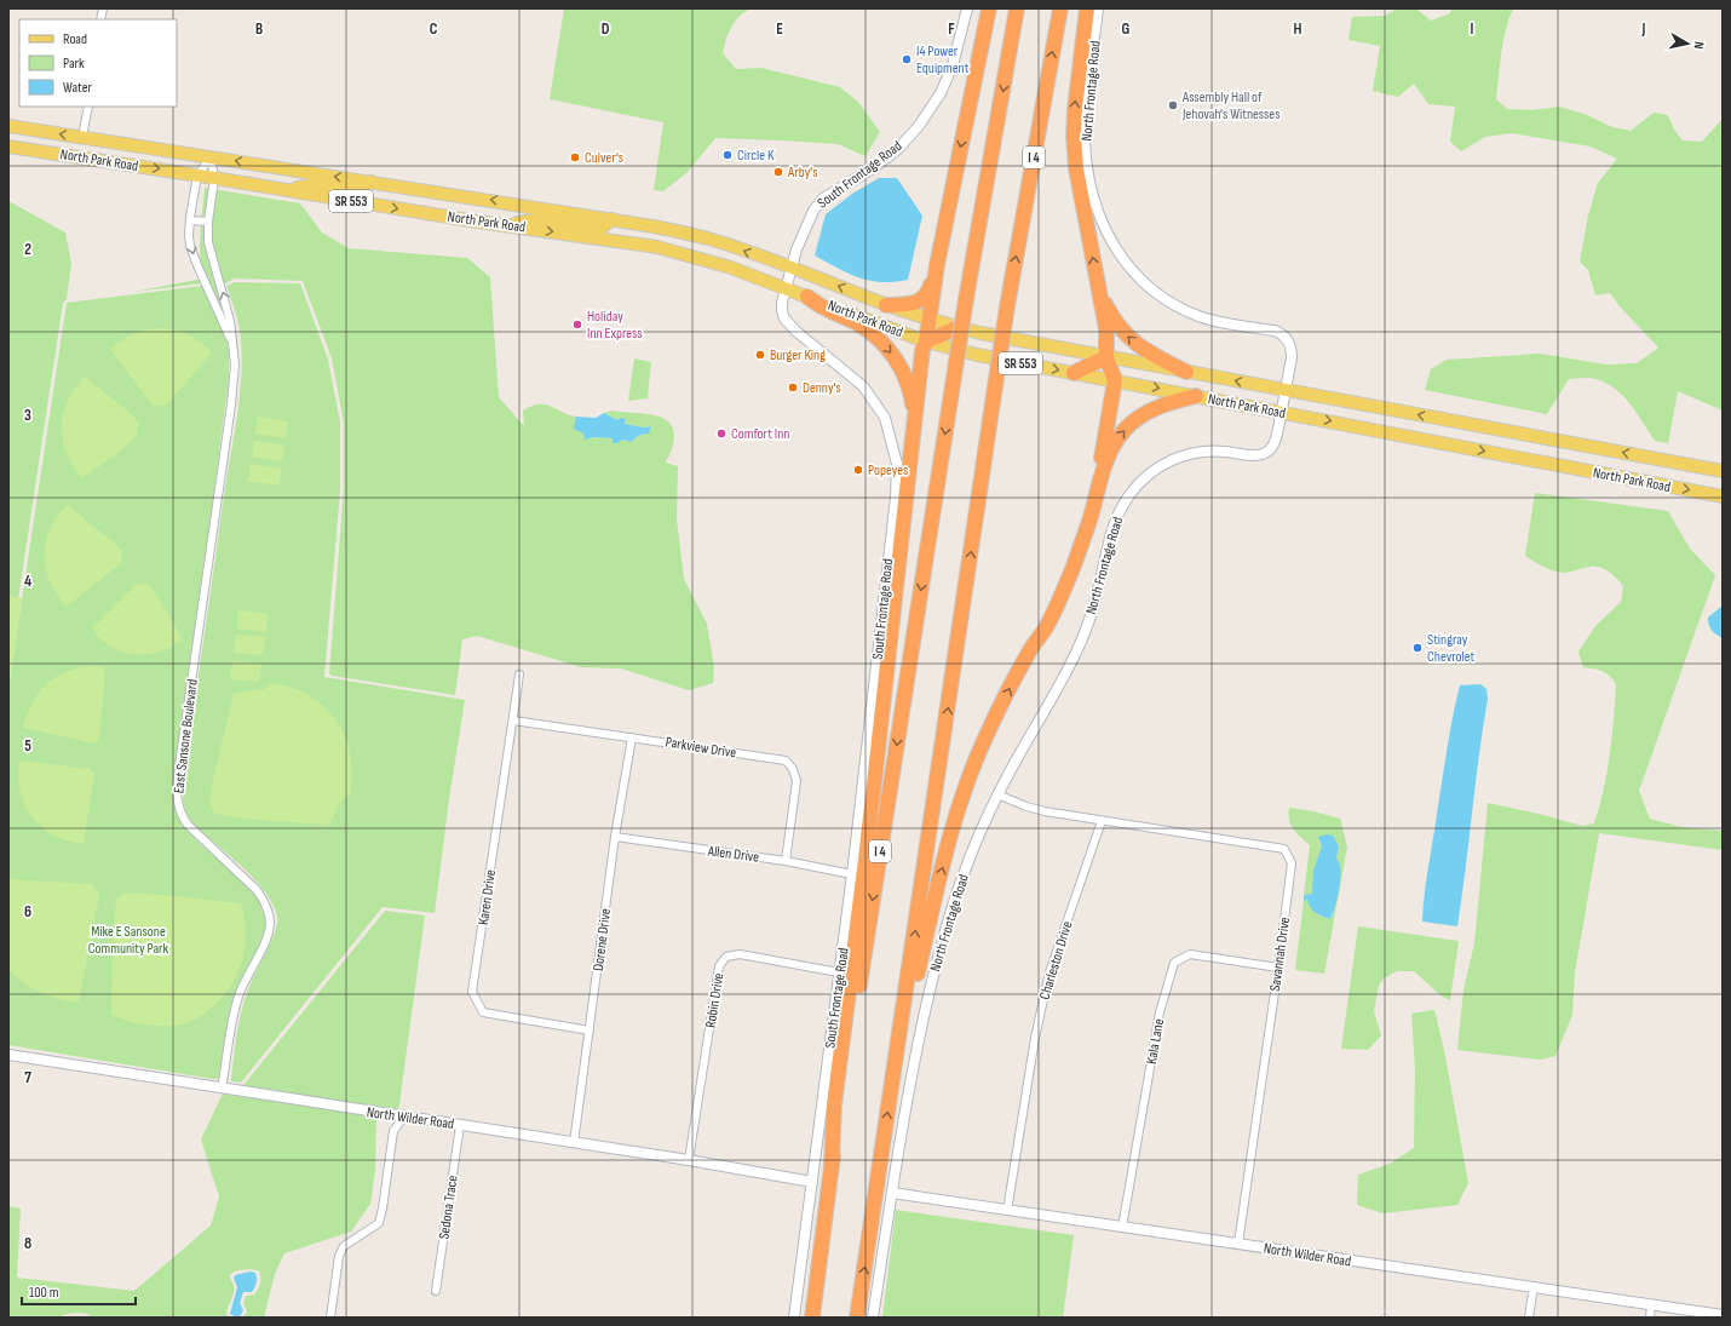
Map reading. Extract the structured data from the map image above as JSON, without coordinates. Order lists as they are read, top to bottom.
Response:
{
  "streets": {
    "highway": ["I 4"],
    "main road": ["North Park Road", "SR 553"],
    "street": [
      "North Frontage Road",
      "South Frontage Road",
      "East Sansone Boulevard",
      "Parkview Drive",
      "Allen Drive",
      "Karen Drive",
      "Dorene Drive",
      "Savannah Drive",
      "Charleston Drive",
      "Robin Drive",
      "Kala Lane",
      "North Wilder Road",
      "Sedona Trace"
    ]
  },
  "crossings": [
    ["North Frontage Road", "North Park Road"],
    ["North Frontage Road", "North Wilder Road"],
    ["North Park Road", "South Frontage Road"],
    ["North Park Road", "East Sansone Boulevard"],
    ["South Frontage Road", "Allen Drive"],
    ["South Frontage Road", "Robin Drive"],
    ["South Frontage Road", "North Wilder Road"],
    ["East Sansone Boulevard", "North Wilder Road"],
    ["Parkview Drive", "Allen Drive"],
    ["Parkview Drive", "Karen Drive"],
    ["Parkview Drive", "Dorene Drive"],
    ["Allen Drive", "Dorene Drive"],
    ["Karen Drive", "Dorene Drive"],
    ["Dorene Drive", "North Wilder Road"],
    ["Savannah Drive", "Charleston Drive"],
    ["Savannah Drive", "Kala Lane"],
    ["Savannah Drive", "North Wilder Road"],
    ["Charleston Drive", "North Wilder Road"],
    ["Robin Drive", "North Wilder Road"],
    ["Kala Lane", "North Wilder Road"],
    ["North Wilder Road", "Sedona Trace"]
  ],
  "parks": ["Mike E Sansone Community Park"],
  "places": [
    "I4 Power Equipment",
    "Assembly Hall of Jehovah's Witnesses",
    "Circle K",
    "Culver's",
    "Arby's",
    "Holiday Inn Express",
    "Burger King",
    "Denny's",
    "Comfort Inn",
    "Popeyes",
    "Stingray Chevrolet"
  ],
  "legend": ["Road", "Park", "Water"],
  "scale_bar": "100 m",
  "north": "right",
  "grid": {
    "columns": [
      "B",
      "C",
      "D",
      "E",
      "F",
      "G",
      "H",
      "I",
      "J"
    ],
    "rows": [
      "2",
      "3",
      "4",
      "5",
      "6",
      "7",
      "8"
    ]
  }
}
